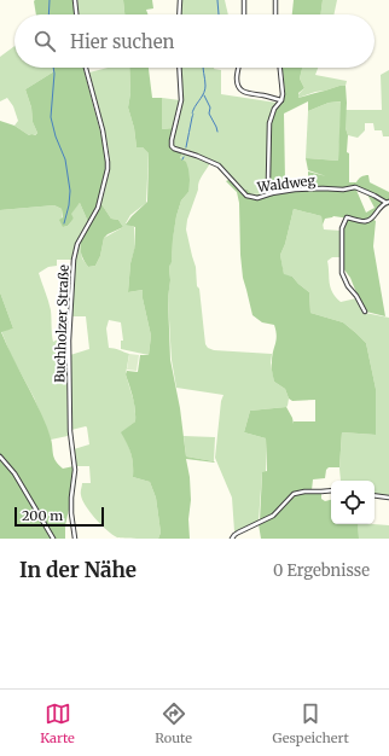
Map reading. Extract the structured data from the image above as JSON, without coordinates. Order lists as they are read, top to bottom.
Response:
{
  "streets": {
    "street": ["Waldweg", "Buchholzer Straße"]
  },
  "scale_bar": "200 m",
  "page": {
    "search": "Hier suchen",
    "scale": "200 m",
    "heading": ["In der Nähe", "0 Ergebnisse"],
    "nav": ["Karte", "Route", "Gespeichert"]
  }
}
